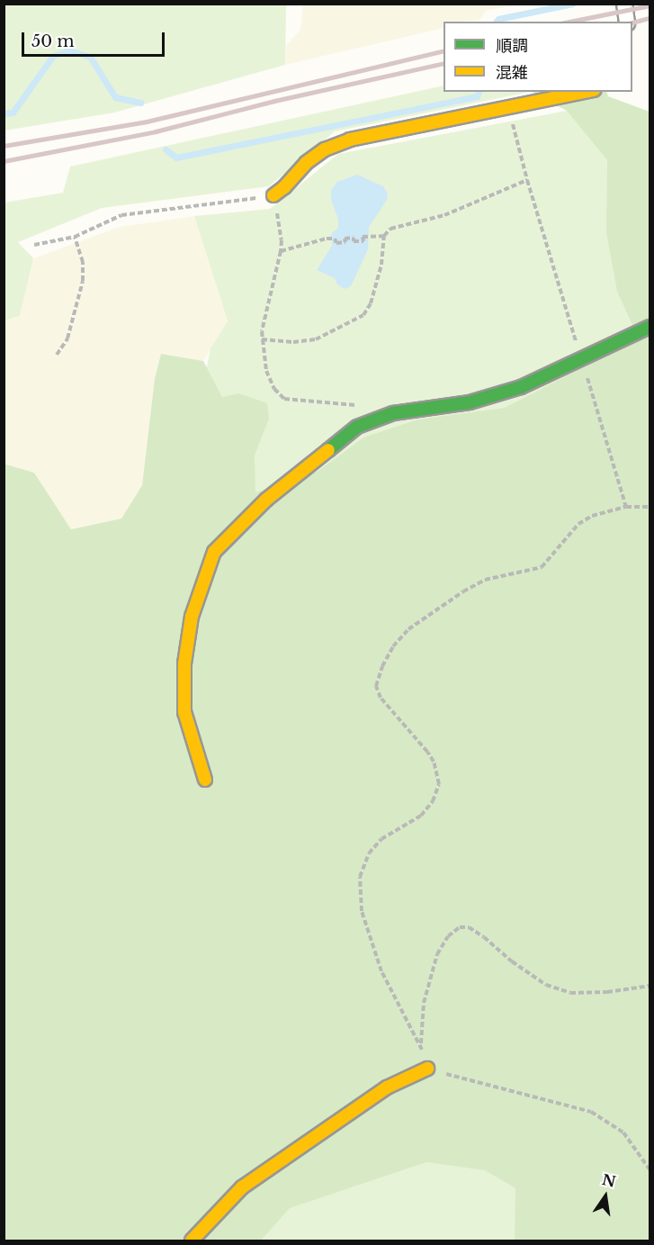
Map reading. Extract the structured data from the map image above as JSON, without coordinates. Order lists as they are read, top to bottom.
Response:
{
  "legend": ["順調", "混雑"],
  "scale_bar": "50 m",
  "north": "top"
}
